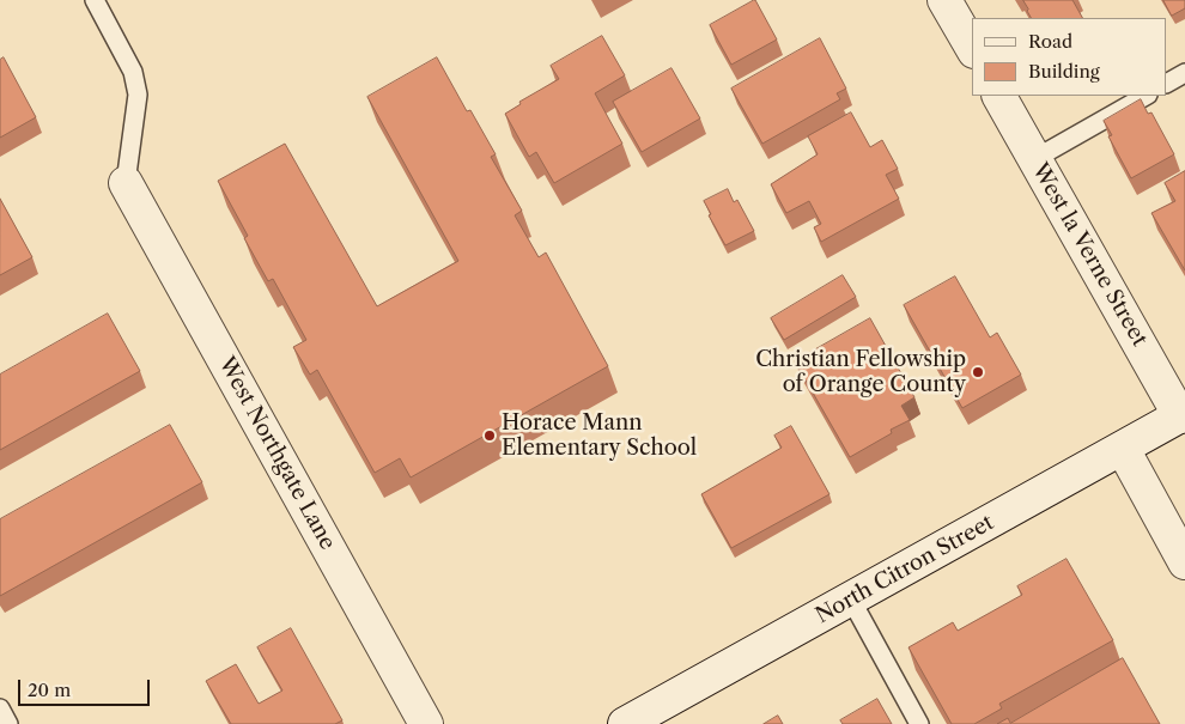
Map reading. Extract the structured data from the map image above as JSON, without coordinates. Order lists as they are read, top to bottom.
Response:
{
  "streets": {
    "street": ["West la Verne Street", "West Northgate Lane", "North Citron Street"]
  },
  "crossings": [
    ["West la Verne Street", "North Citron Street"]
  ],
  "places": ["Christian Fellowship of Orange County", "Horace Mann Elementary School"],
  "legend": ["Road", "Building"],
  "scale_bar": "20 m"
}
